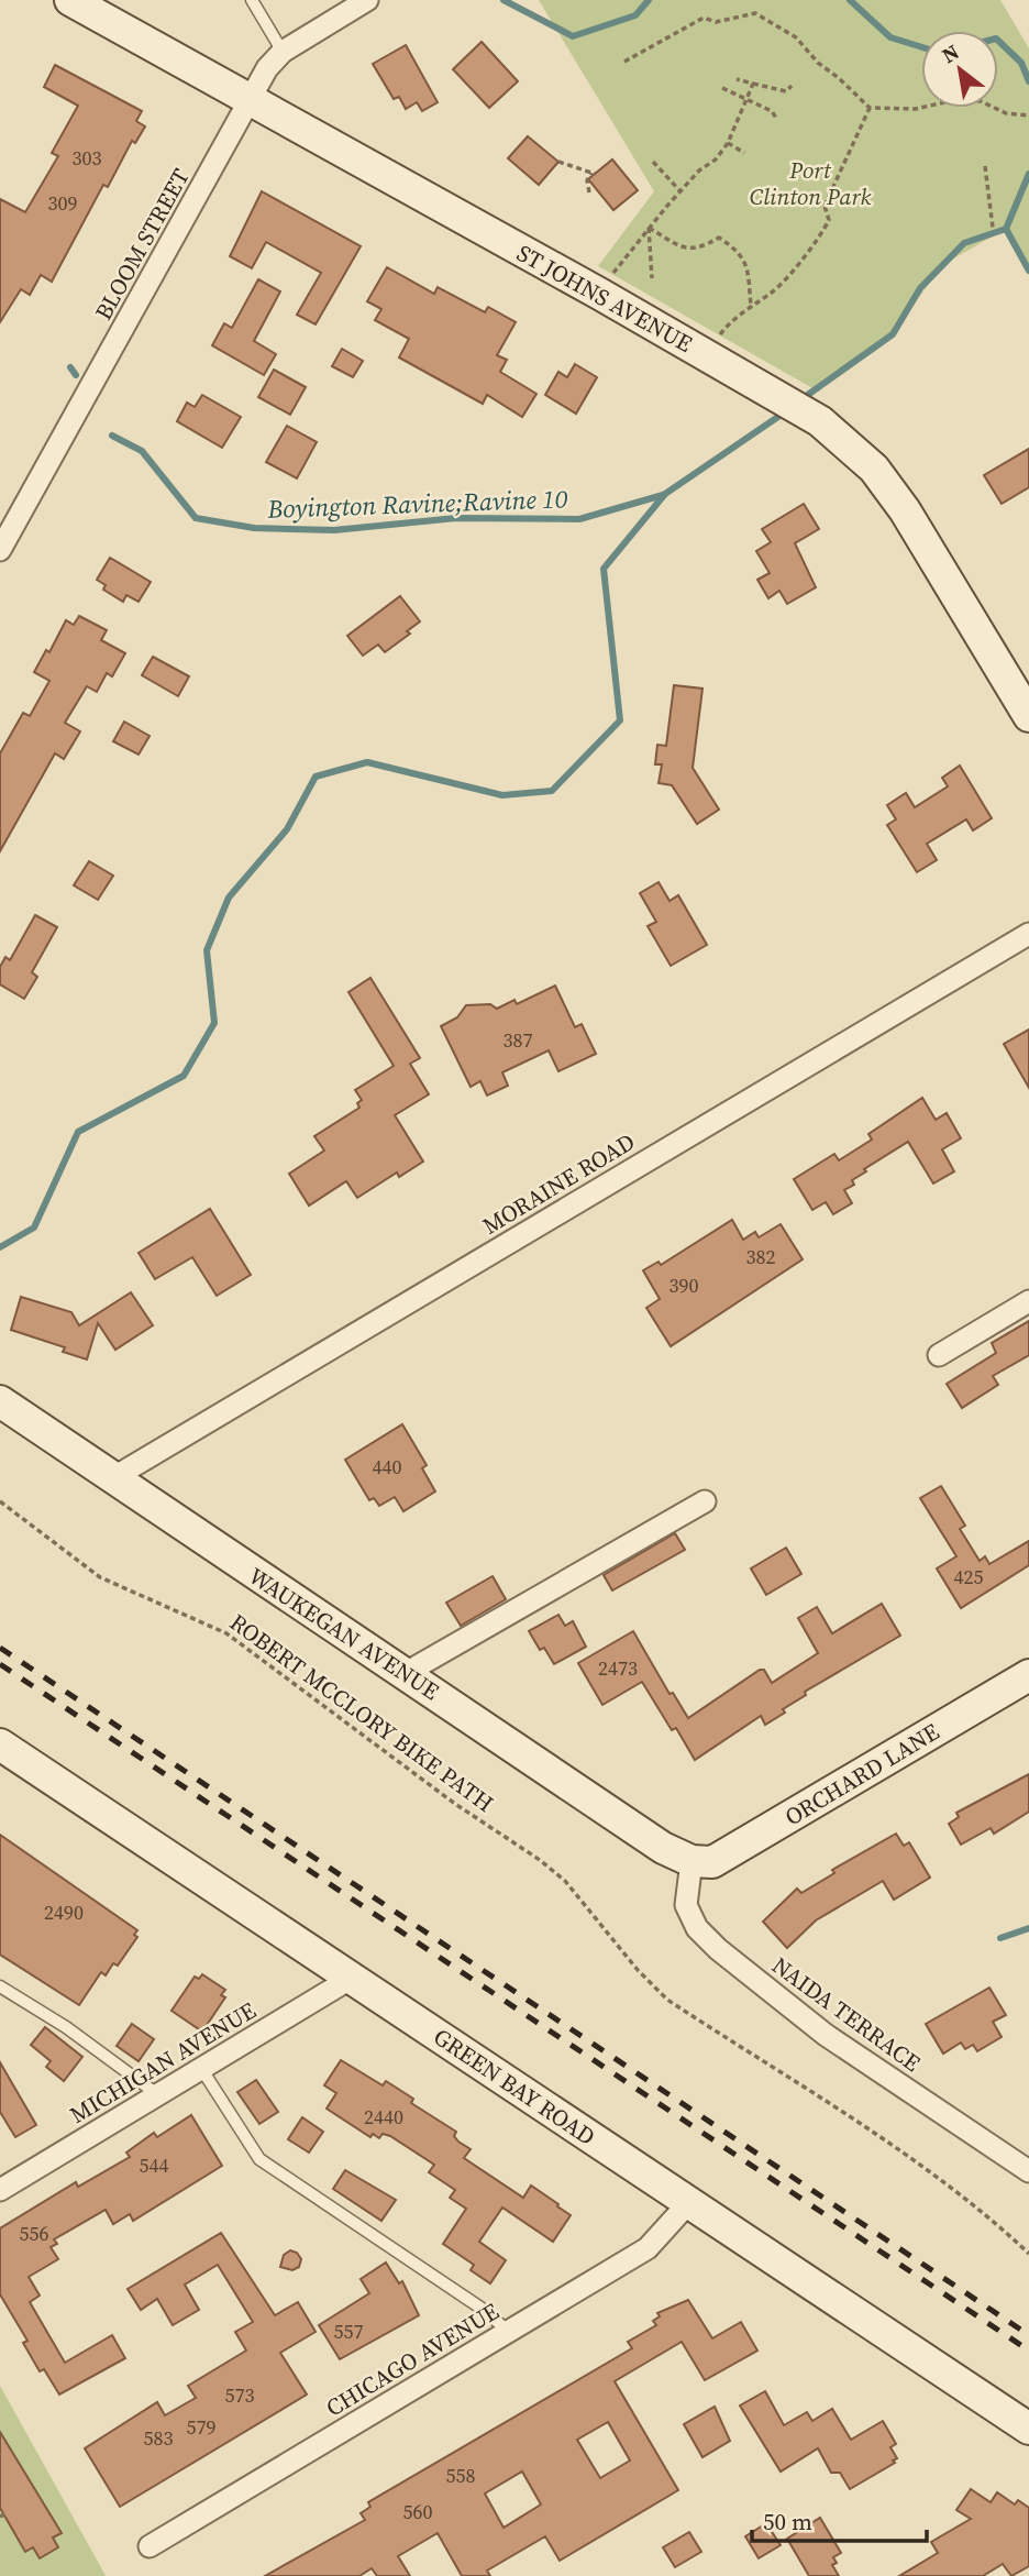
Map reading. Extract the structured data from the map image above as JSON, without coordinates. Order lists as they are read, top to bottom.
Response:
{
  "streets": {
    "street": [
      "BLOOM STREET",
      "ST JOHNS AVENUE",
      "MORAINE ROAD",
      "WAUKEGAN AVENUE",
      "ORCHARD LANE",
      "NAIDA TERRACE",
      "MICHIGAN AVENUE",
      "GREEN BAY ROAD",
      "CHICAGO AVENUE"
    ],
    "path": ["ROBERT MCCLORY BIKE PATH"]
  },
  "crossings": [
    ["BLOOM STREET", "ST JOHNS AVENUE"],
    ["MORAINE ROAD", "WAUKEGAN AVENUE"],
    ["WAUKEGAN AVENUE", "ORCHARD LANE"],
    ["WAUKEGAN AVENUE", "NAIDA TERRACE"],
    ["ORCHARD LANE", "NAIDA TERRACE"],
    ["MICHIGAN AVENUE", "GREEN BAY ROAD"],
    ["GREEN BAY ROAD", "CHICAGO AVENUE"]
  ],
  "water": ["Boyington Ravine;Ravine 10"],
  "parks": ["Port Clinton Park"],
  "house_numbers": [
    "303",
    "309",
    "387",
    "382",
    "390",
    "440",
    "425",
    "2473",
    "2490",
    "2440",
    "544",
    "556",
    "557",
    "573",
    "579",
    "583",
    "558",
    "560"
  ],
  "scale_bar": "50 m",
  "north": "top left"
}
